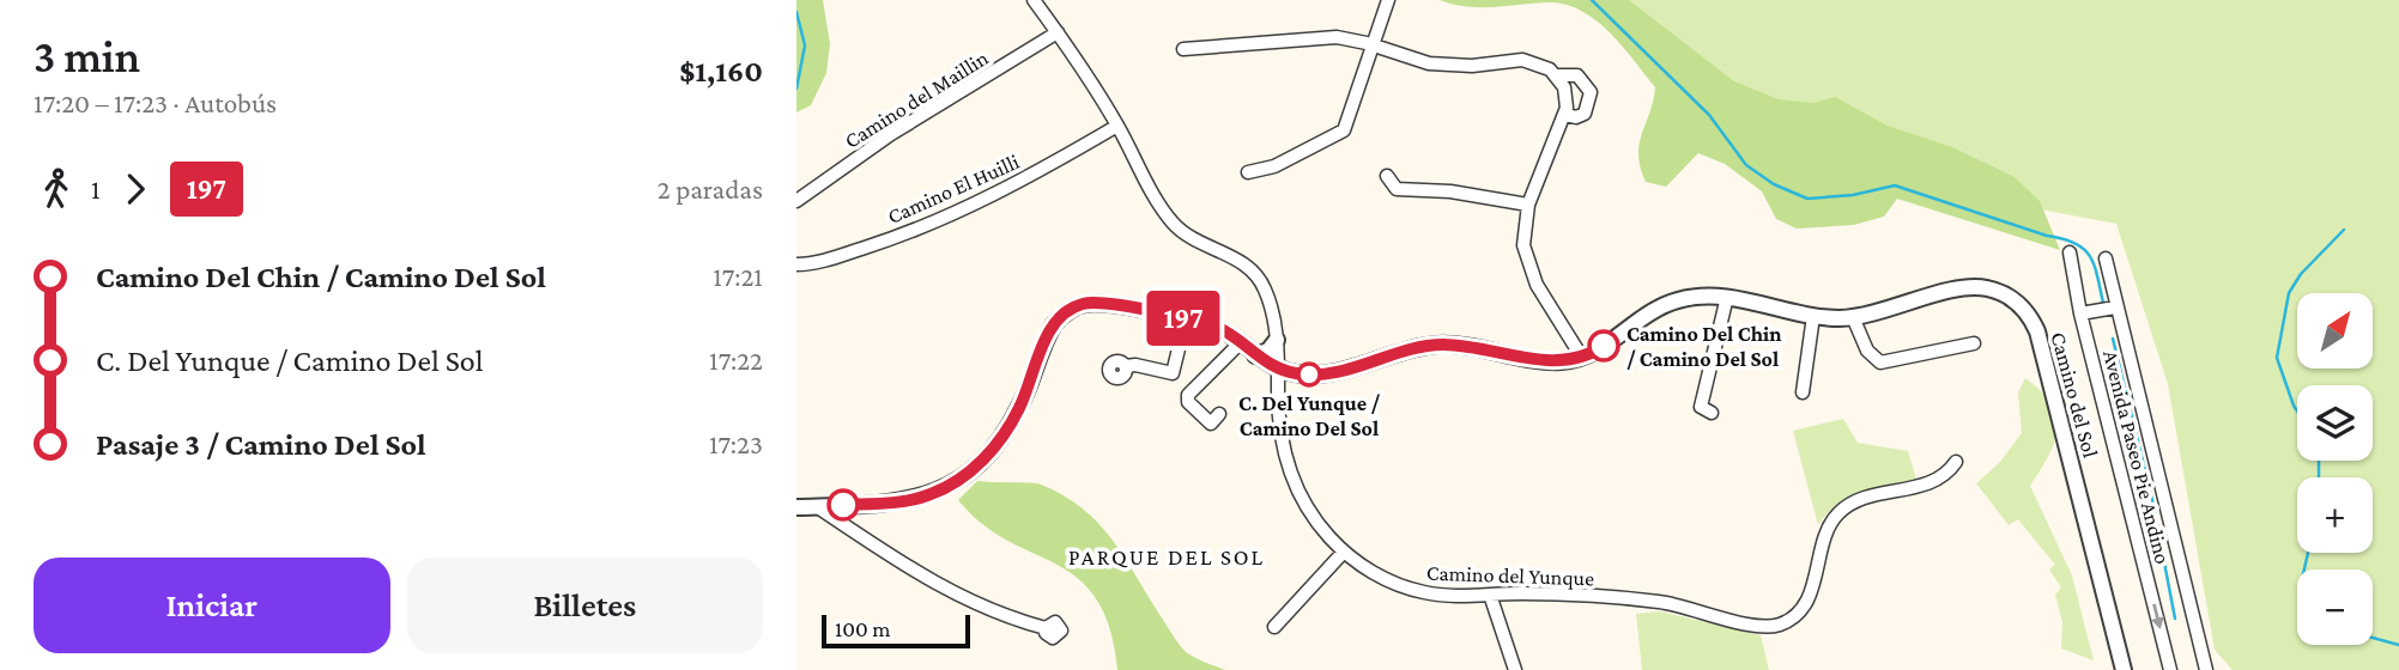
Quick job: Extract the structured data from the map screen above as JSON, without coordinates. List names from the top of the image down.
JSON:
{
  "streets": {
    "street": [
      "Camino del Maillin",
      "Camino El Huilli",
      "Camino del Sol",
      "Avenida Paseo Pie Andino",
      "Camino del Yunque"
    ]
  },
  "crossings": [
    ["Camino del Maillin", "Camino del Yunque"],
    ["Camino El Huilli", "Camino del Yunque"],
    ["Camino del Sol", "Camino del Yunque"]
  ],
  "districts": ["PARQUE DEL SOL"],
  "places": ["Camino Del Chin / Camino Del Sol", "C. Del Yunque / Camino Del Sol"],
  "lines": ["bus line 197"],
  "scale_bar": "100 m",
  "north": "top right",
  "page": {
    "heading": ["3 min", "17:20 – 17:23 · Autobús", "$1,160"],
    "on_map": "197",
    "legs": ["1", "197", "2 paradas"],
    "list": [
      {
        "name": "Camino Del Chin / Camino Del Sol",
        "value": "17:21"
      },
      {
        "name": "C. Del Yunque / Camino Del Sol",
        "value": "17:22"
      },
      {
        "name": "Pasaje 3 / Camino Del Sol",
        "value": "17:23"
      }
    ],
    "map_buttons": ["+", "−"],
    "buttons": ["Iniciar", "Billetes"],
    "scale": "100 m"
  }
}
